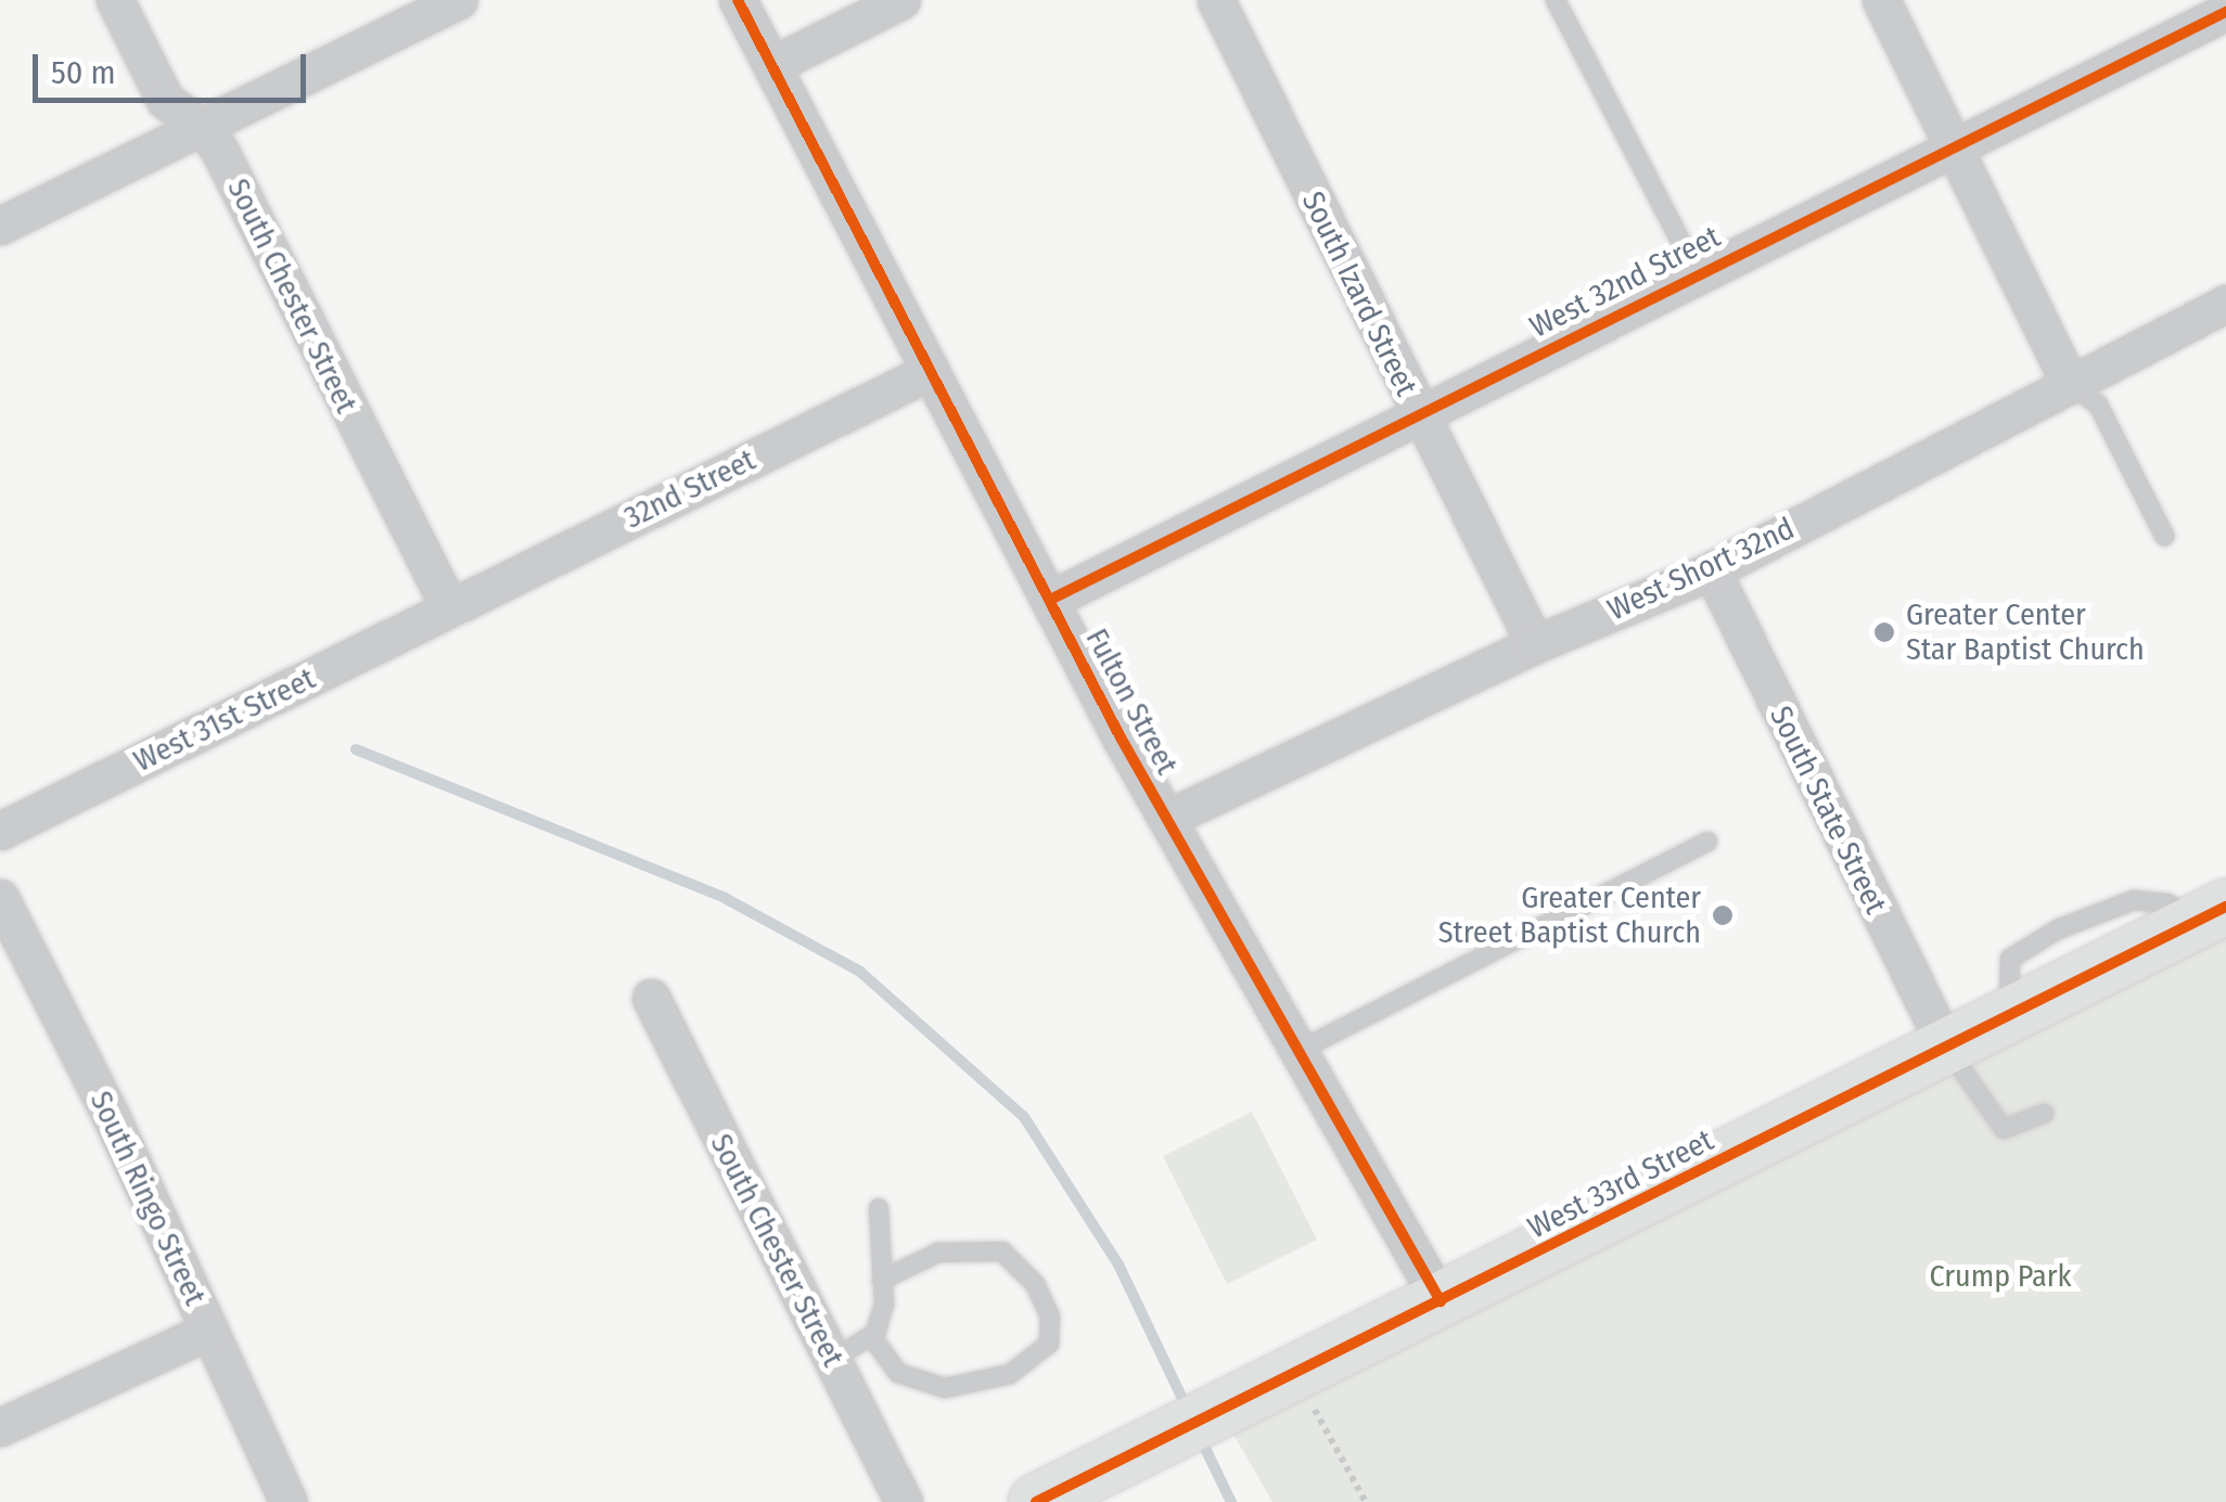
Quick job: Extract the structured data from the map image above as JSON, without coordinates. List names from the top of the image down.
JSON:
{
  "streets": {
    "street": [
      "West 32nd Street",
      "South Izard Street",
      "South Chester Street",
      "32nd Street",
      "West Short 32nd",
      "Fulton Street",
      "West 31st Street",
      "South State Street",
      "West 33rd Street",
      "South Ringo Street"
    ]
  },
  "crossings": [
    ["West 32nd Street", "South Izard Street"],
    ["West 32nd Street", "Fulton Street"],
    ["South Izard Street", "West Short 32nd"],
    ["South Chester Street", "32nd Street"],
    ["South Chester Street", "West 31st Street"],
    ["32nd Street", "Fulton Street"],
    ["32nd Street", "West 31st Street"],
    ["West Short 32nd", "Fulton Street"],
    ["West Short 32nd", "South State Street"],
    ["Fulton Street", "West 33rd Street"],
    ["South State Street", "West 33rd Street"]
  ],
  "parks": ["Crump Park"],
  "places": ["Greater Center Star Baptist Church", "Greater Center Street Baptist Church"],
  "scale_bar": "50 m"
}
